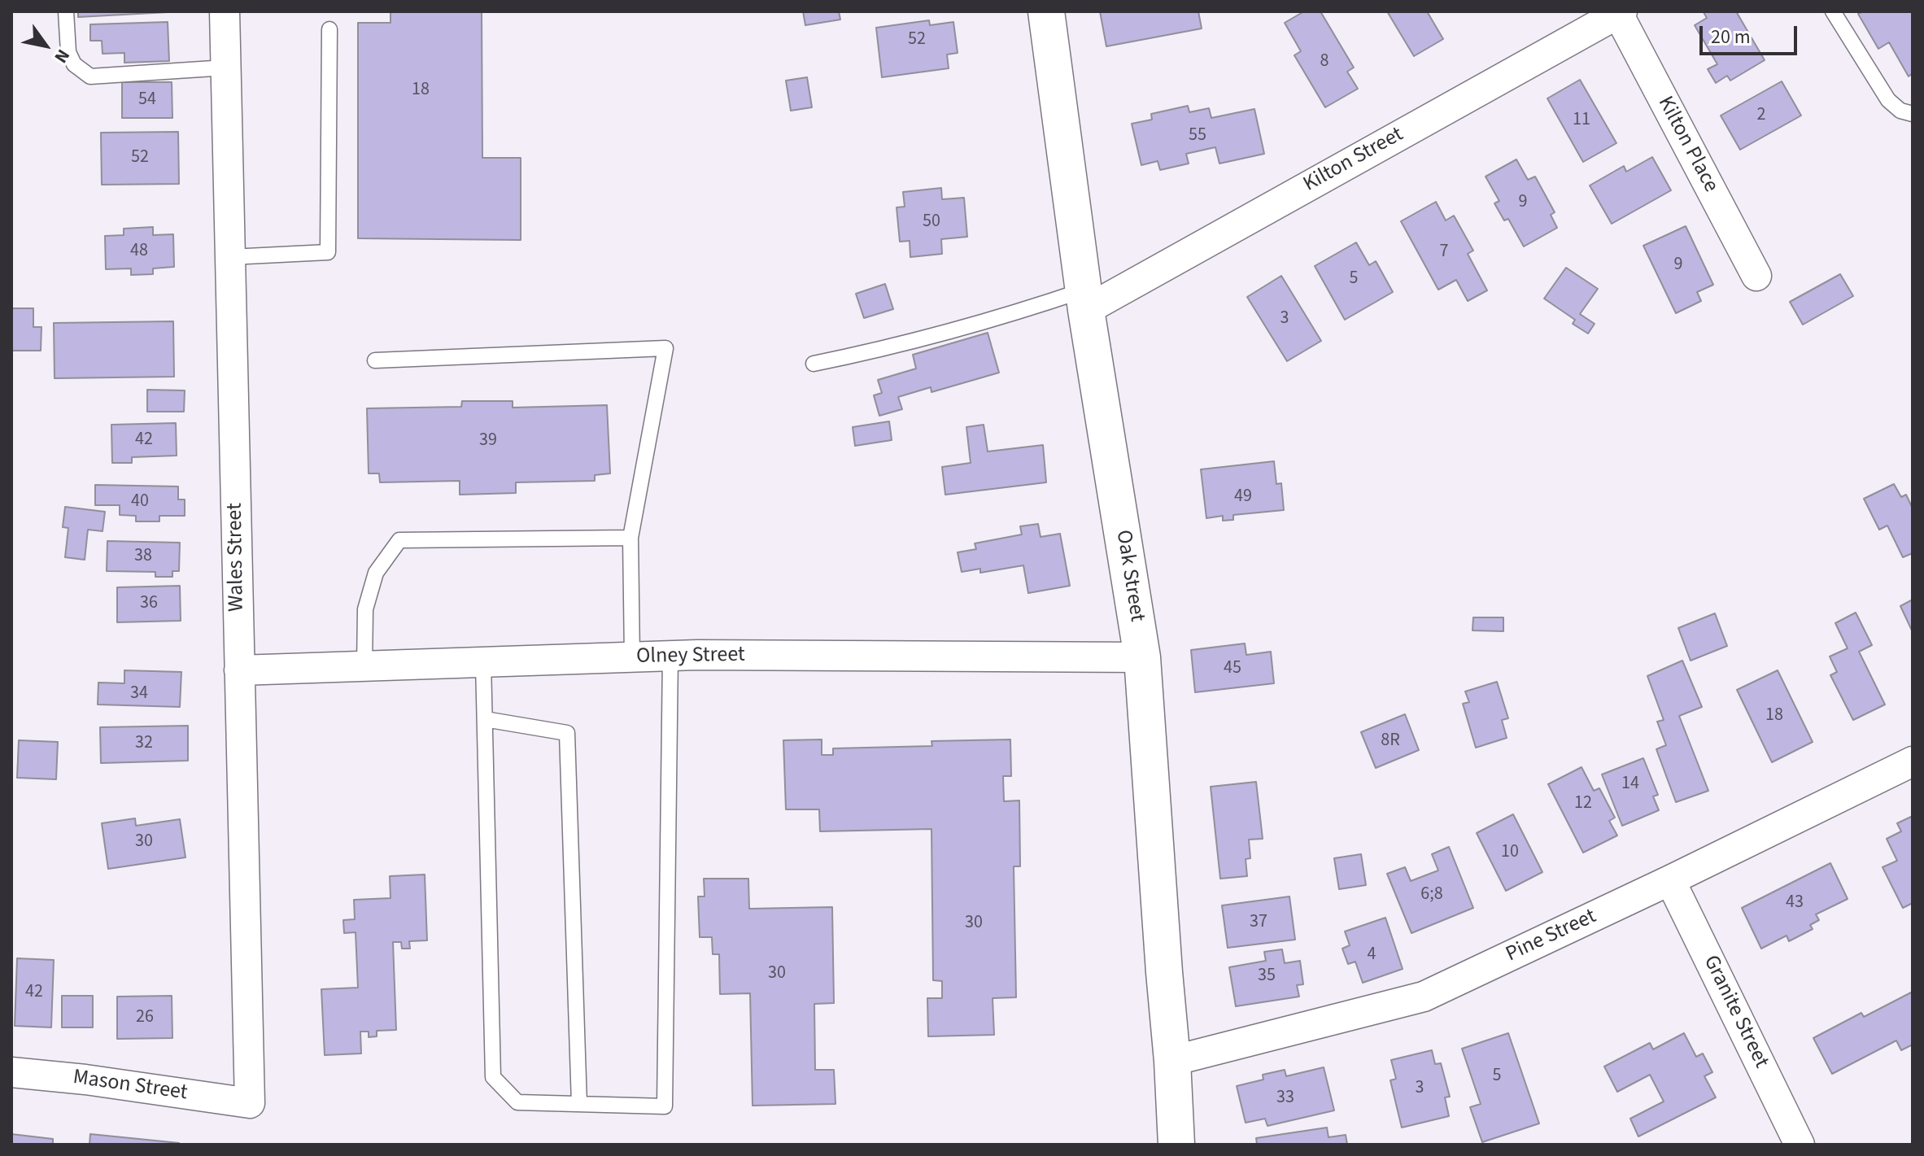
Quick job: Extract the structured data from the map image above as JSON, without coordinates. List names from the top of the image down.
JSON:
{
  "streets": {
    "street": [
      "Kilton Place",
      "Kilton Street",
      "Wales Street",
      "Oak Street",
      "Olney Street",
      "Pine Street",
      "Granite Street",
      "Mason Street"
    ]
  },
  "crossings": [
    ["Kilton Place", "Kilton Street"],
    ["Kilton Street", "Oak Street"],
    ["Wales Street", "Olney Street"],
    ["Wales Street", "Mason Street"],
    ["Oak Street", "Olney Street"],
    ["Oak Street", "Pine Street"],
    ["Pine Street", "Granite Street"]
  ],
  "house_numbers": [
    "52",
    "8",
    "18",
    "54",
    "2",
    "11",
    "55",
    "52",
    "9",
    "50",
    "48",
    "7",
    "9",
    "5",
    "3",
    "42",
    "39",
    "49",
    "40",
    "38",
    "36",
    "45",
    "34",
    "18",
    "8R",
    "32",
    "14",
    "12",
    "30",
    "10",
    "6;8",
    "43",
    "37",
    "30",
    "4",
    "30",
    "35",
    "42",
    "26",
    "5",
    "3",
    "33"
  ],
  "scale_bar": "20 m",
  "north": "bottom right"
}
